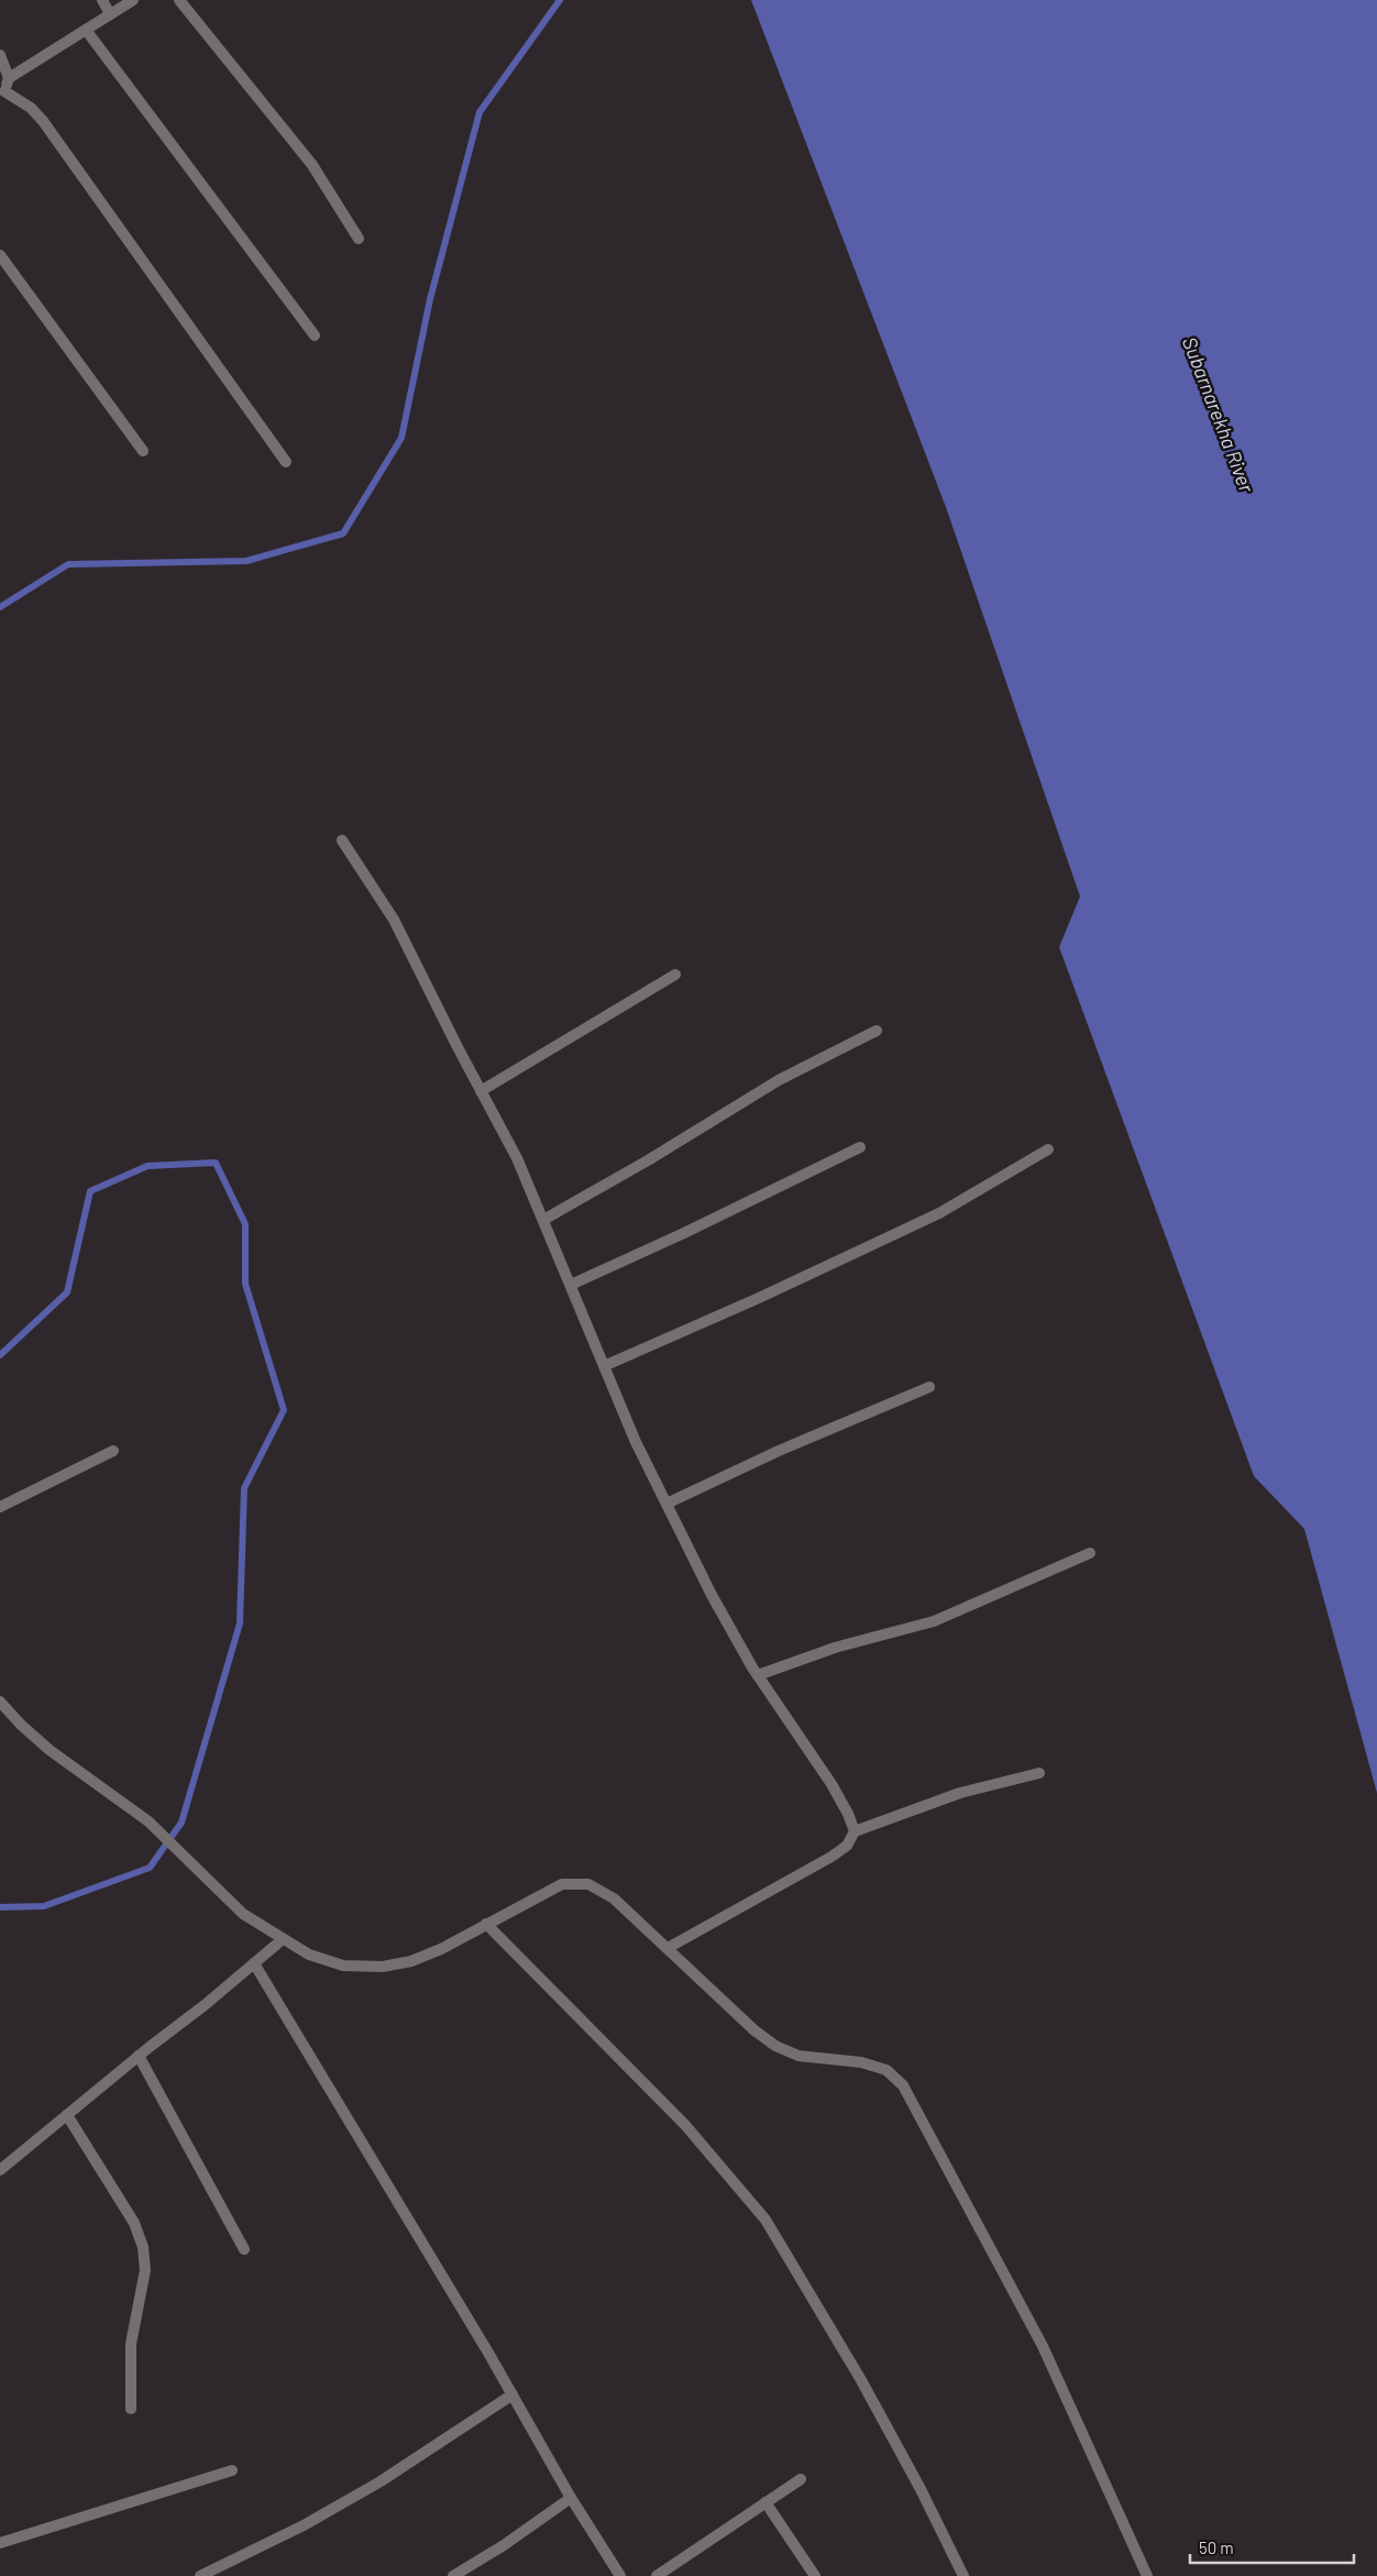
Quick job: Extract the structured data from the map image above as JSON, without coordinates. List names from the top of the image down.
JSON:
{
  "water": ["Subarnarekha River"],
  "scale_bar": "50 m"
}
